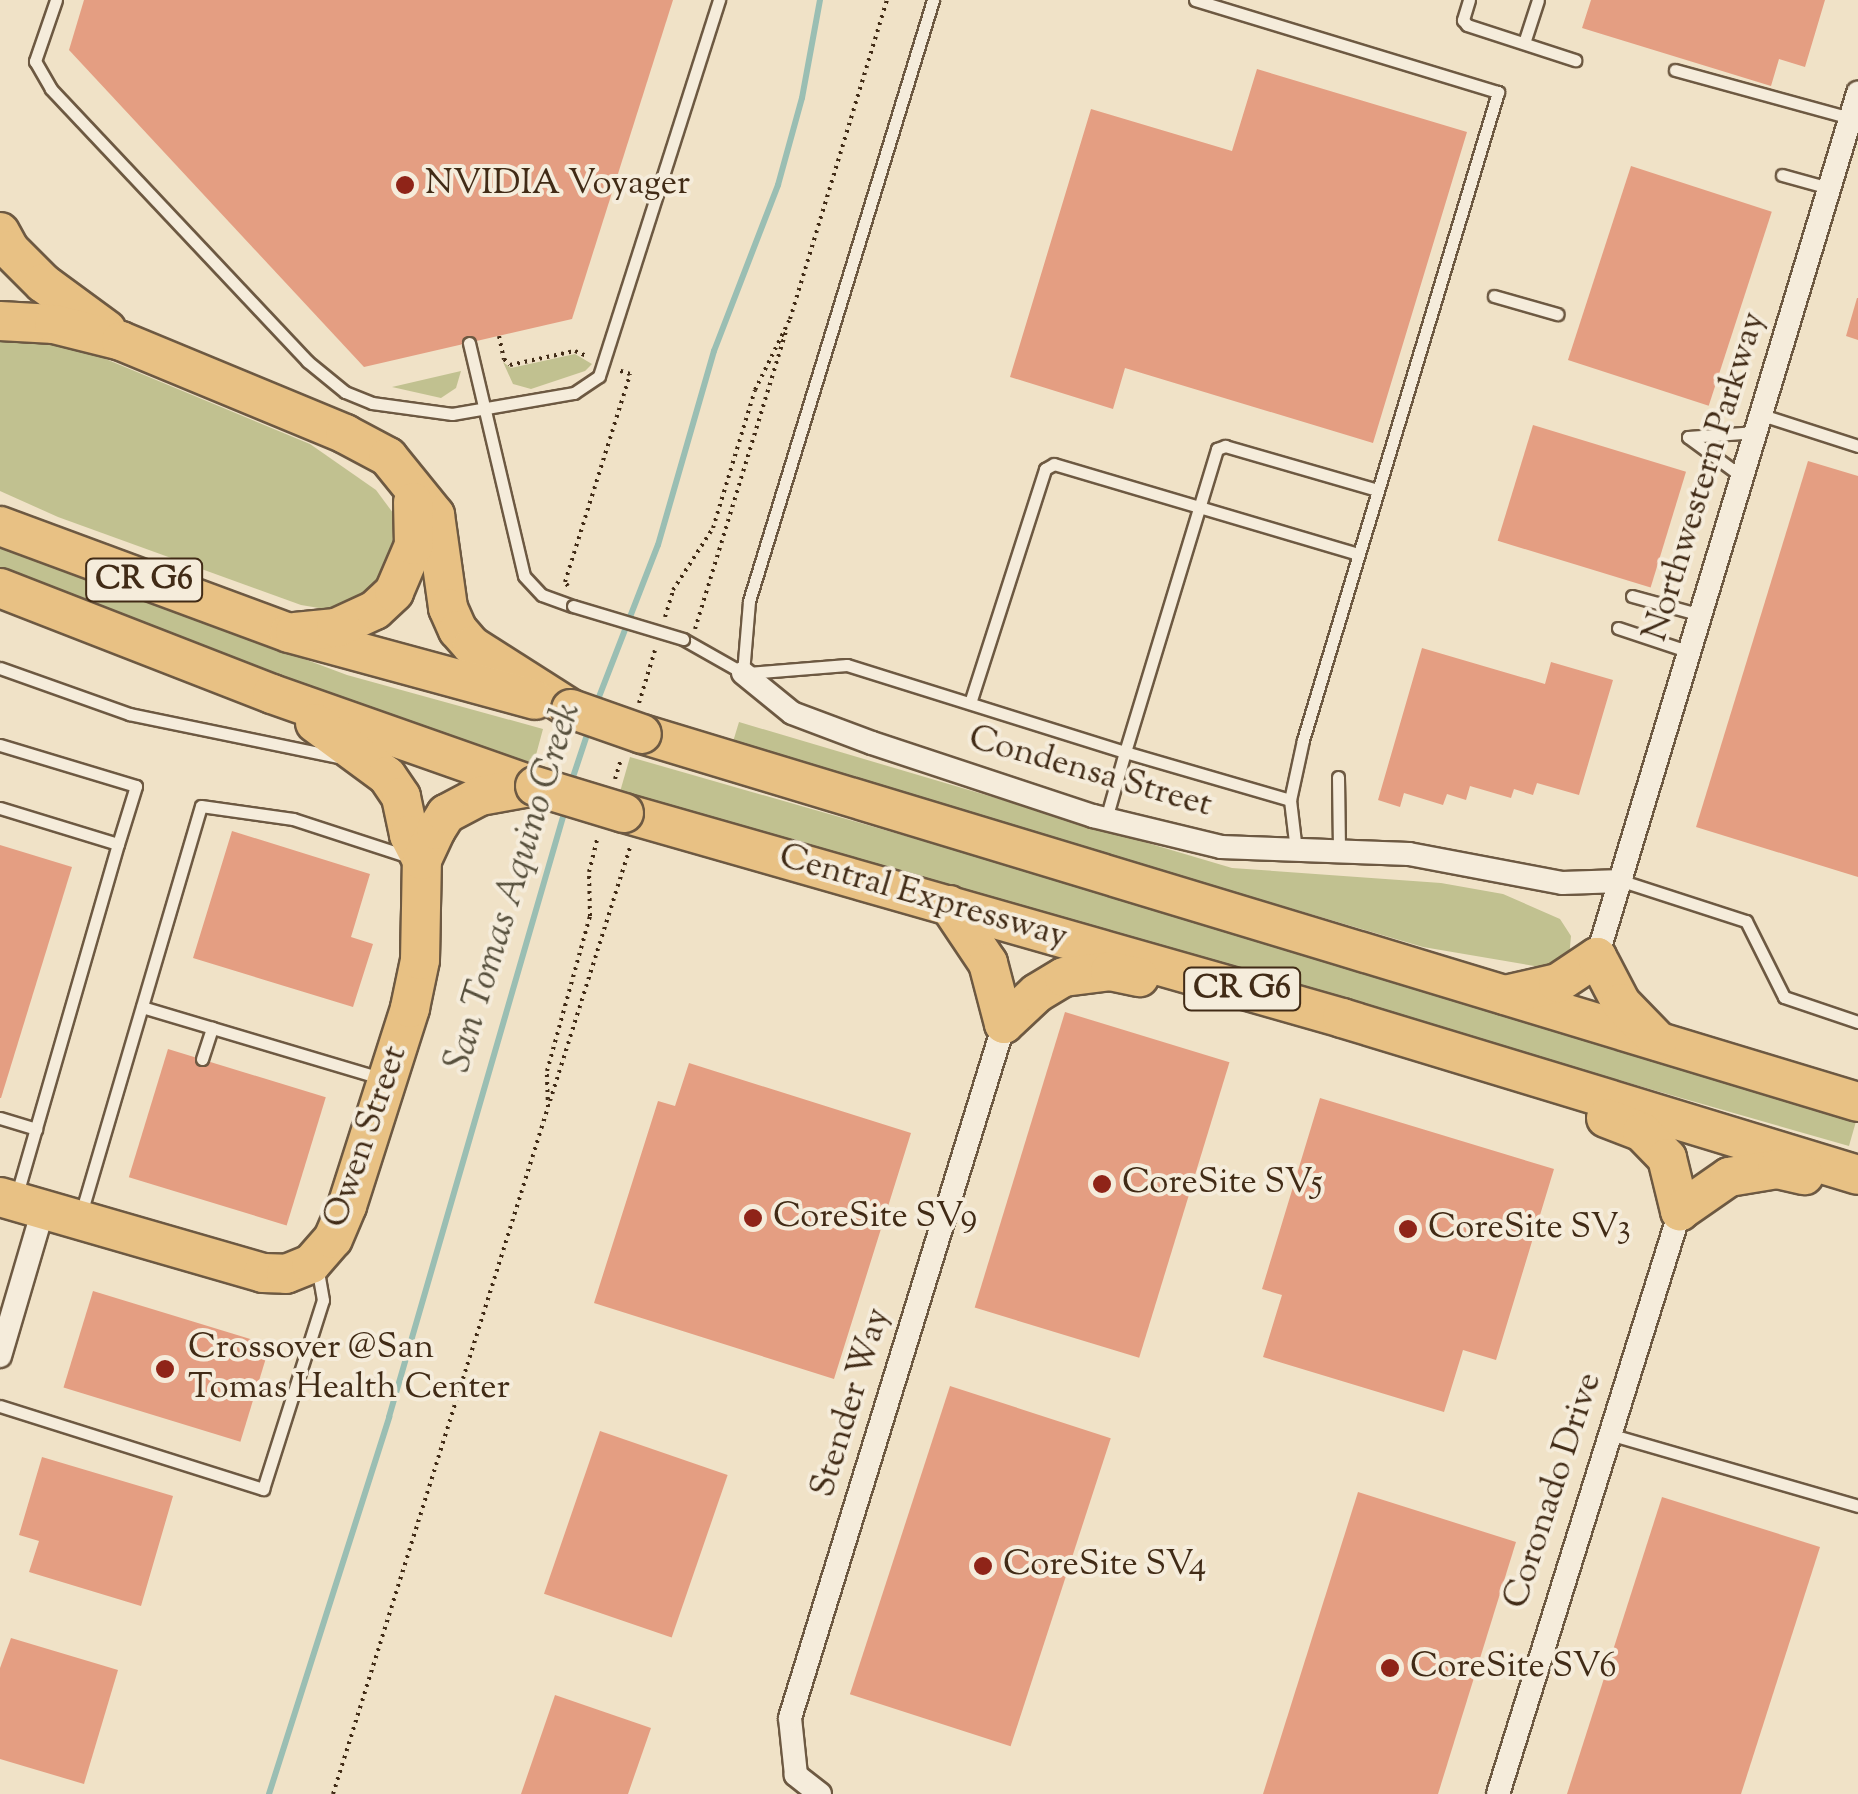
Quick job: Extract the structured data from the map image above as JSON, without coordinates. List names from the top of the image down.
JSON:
{
  "streets": {
    "highway": ["CR G6", "Central Expressway", "Owen Street"],
    "street": [
      "Northwestern Parkway",
      "Condensa Street",
      "Stender Way",
      "Coronado Drive"
    ]
  },
  "crossings": [
    ["Northwestern Parkway", "Condensa Street"]
  ],
  "water": ["San Tomas Aquino Creek"],
  "places": [
    "NVIDIA Voyager",
    "CoreSite SV5",
    "CoreSite SV9",
    "CoreSite SV3",
    "Crossover @San Tomas Health Center",
    "CoreSite SV4",
    "CoreSite SV6"
  ]
}
